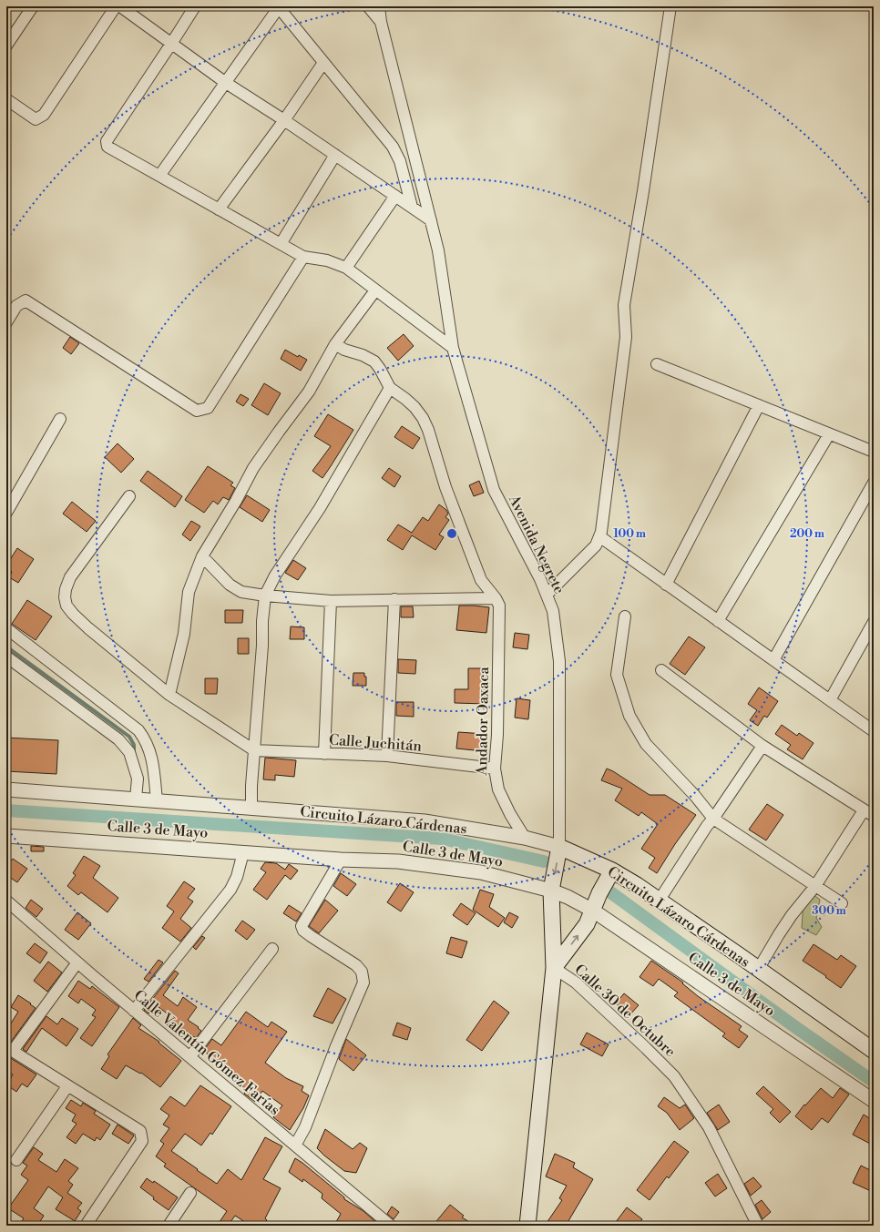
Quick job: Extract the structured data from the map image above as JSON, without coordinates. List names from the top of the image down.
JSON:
{
  "streets": {
    "main road": ["Circuito Lázaro Cárdenas"],
    "street": [
      "Avenida Negrete",
      "Andador Oaxaca",
      "Calle Juchitán",
      "Calle 3 de Mayo",
      "Calle 30 de Octubre",
      "Calle Valentín Gómez Farías"
    ]
  },
  "crossings": [
    ["Avenida Negrete", "Circuito Lázaro Cárdenas"],
    ["Andador Oaxaca", "Calle Juchitán"],
    ["Andador Oaxaca", "Circuito Lázaro Cárdenas"]
  ],
  "rings": ["100 m", "200 m", "300 m"]
}
